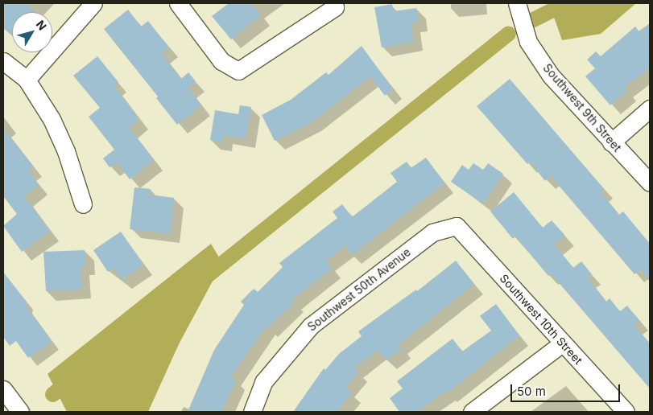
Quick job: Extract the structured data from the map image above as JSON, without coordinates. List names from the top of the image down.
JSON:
{
  "streets": {
    "street": ["Southwest 9th Street", "Southwest 50th Avenue", "Southwest 10th Street"]
  },
  "crossings": [
    ["Southwest 50th Avenue", "Southwest 10th Street"]
  ],
  "scale_bar": "50 m",
  "north": "top right"
}
